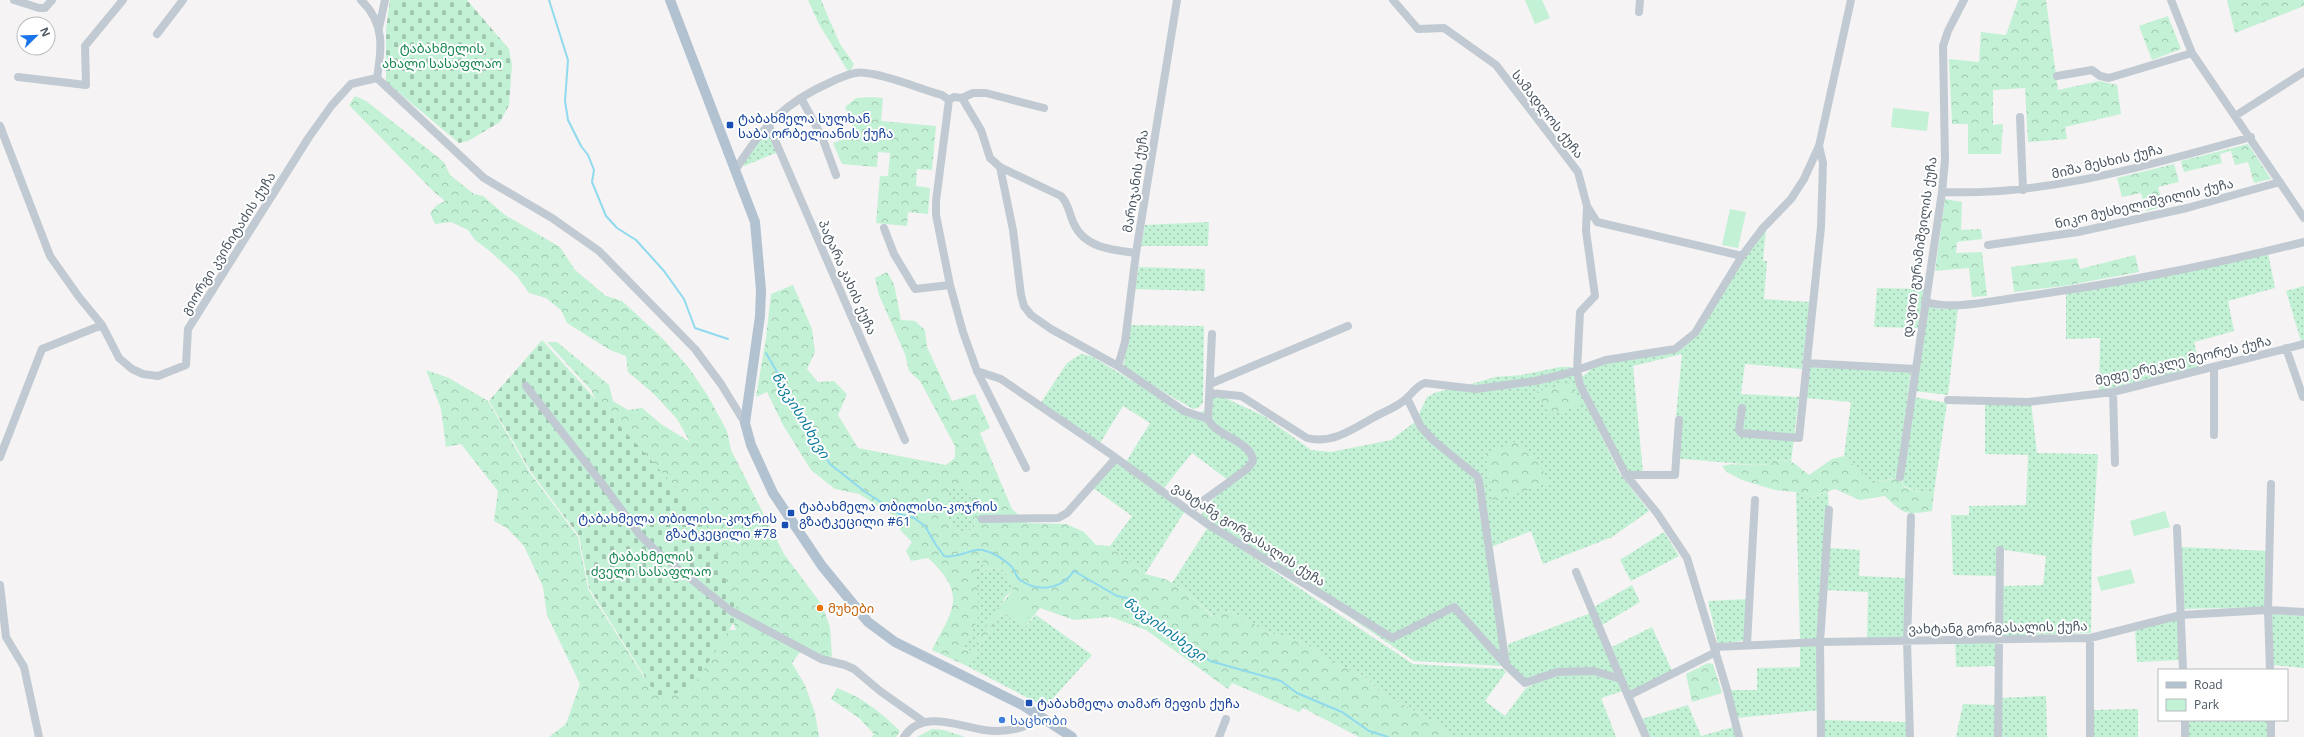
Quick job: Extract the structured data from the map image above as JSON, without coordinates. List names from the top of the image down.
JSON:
{
  "streets": {
    "street": [
      "სამადლოს ქუჩა",
      "მიშა მესხის ქუჩა",
      "მარიჯანის ქუჩა",
      "ნიკო მუსხელიშვილის ქუჩა",
      "გიორგი კვინიტაძის ქუჩა",
      "დავით გურამიშვილის ქუჩა",
      "პატარა კახის ქუჩა",
      "მეფე ერეკლე მეორეს ქუჩა",
      "ვახტანგ გორგასალის ქუჩა"
    ]
  },
  "crossings": [
    ["მიშა მესხის ქუჩა", "დავით გურამიშვილის ქუჩა"]
  ],
  "water": ["წავკისისხევი"],
  "parks": ["ტაბახმელის ახალი სასაფლაო", "ტაბახმელის ძველი სასაფლაო"],
  "places": {
    "transit": [
      "ტაბახმელა სულხან საბა ორბელიანის ქუჩა",
      "ტაბახმელა თბილისი-კოჯრის გზატკეცილი #61",
      "ტაბახმელა თბილისი-კოჯრის გზატკეცილი #78",
      "ტაბახმელა თამარ მეფის ქუჩა"
    ],
    "other": ["მუხები", "საცხობი"]
  },
  "legend": ["Road", "Park"],
  "north": "top right"
}
